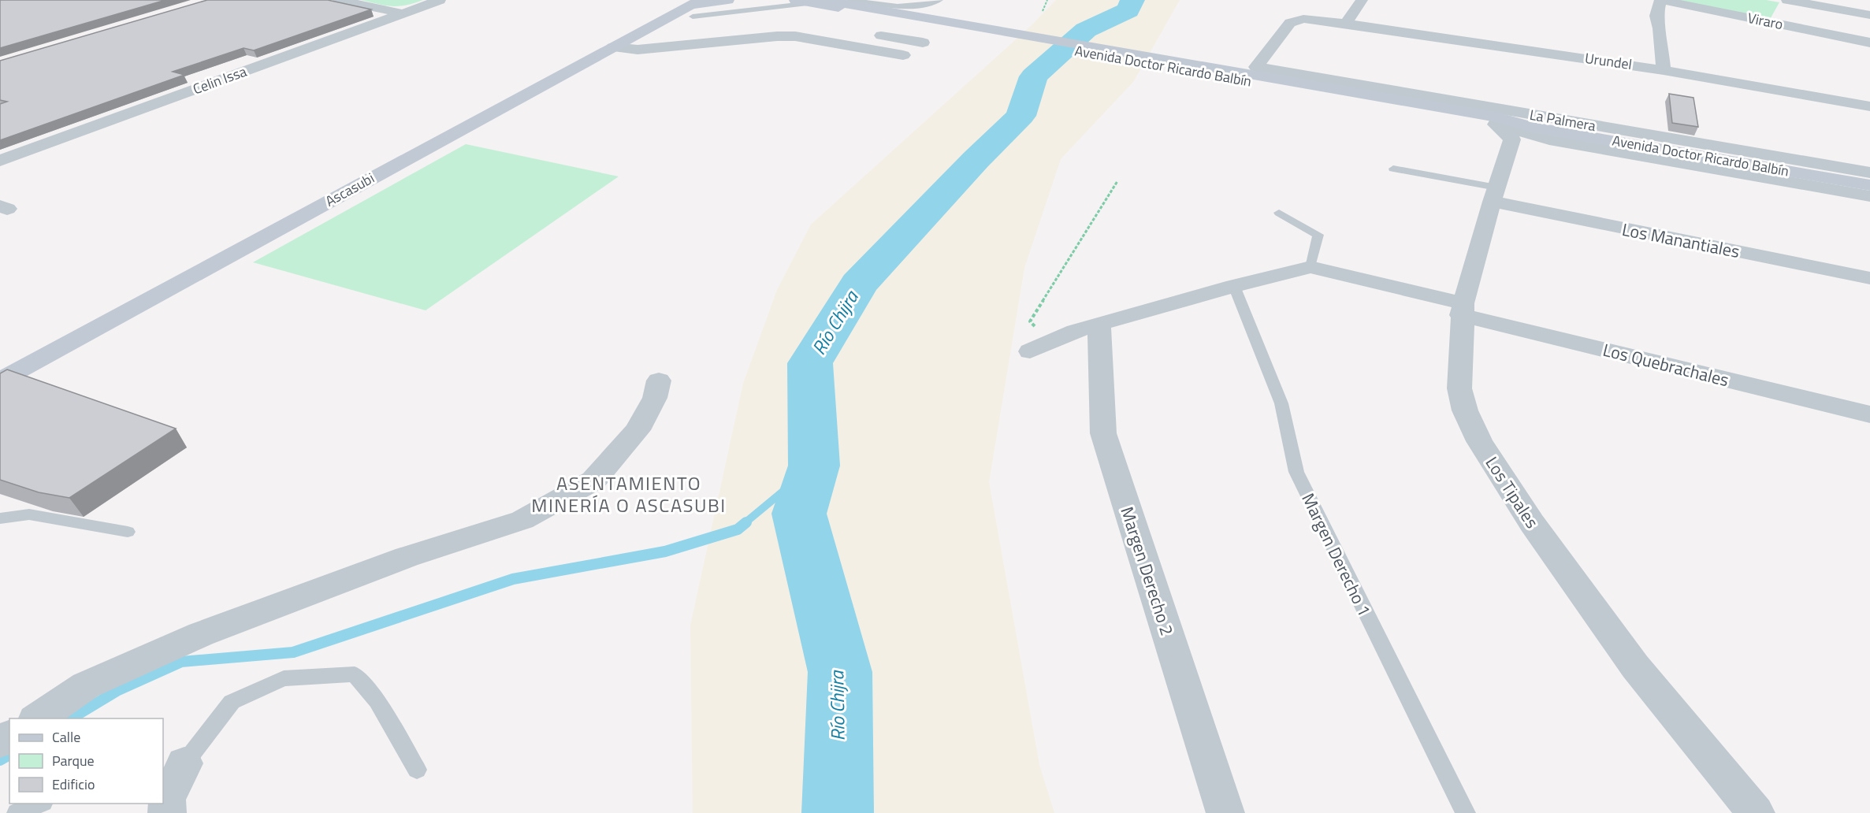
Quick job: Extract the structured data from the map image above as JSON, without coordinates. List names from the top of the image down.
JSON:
{
  "streets": {
    "main road": ["Avenida Doctor Ricardo Balbín", "Ascasubi"],
    "street": [
      "Viraro",
      "Urundel",
      "Celin Issa",
      "La Palmera",
      "Los Manantiales",
      "Los Quebrachales",
      "Los Tipales",
      "Margen Derecho 2"
    ],
    "lane": ["Margen Derecho 1"]
  },
  "crossings": [
    ["Urundel", "Avenida Doctor Ricardo Balbín"],
    ["Urundel", "La Palmera"],
    ["Avenida Doctor Ricardo Balbín", "La Palmera"],
    ["Avenida Doctor Ricardo Balbín", "Los Tipales"],
    ["Los Manantiales", "Los Tipales"],
    ["Los Quebrachales", "Los Tipales"]
  ],
  "districts": ["ASENTAMIENTO MINERÍA O ASCASUBI"],
  "water": ["Río Chijra"],
  "legend": ["Calle", "Parque", "Edificio"]
}
